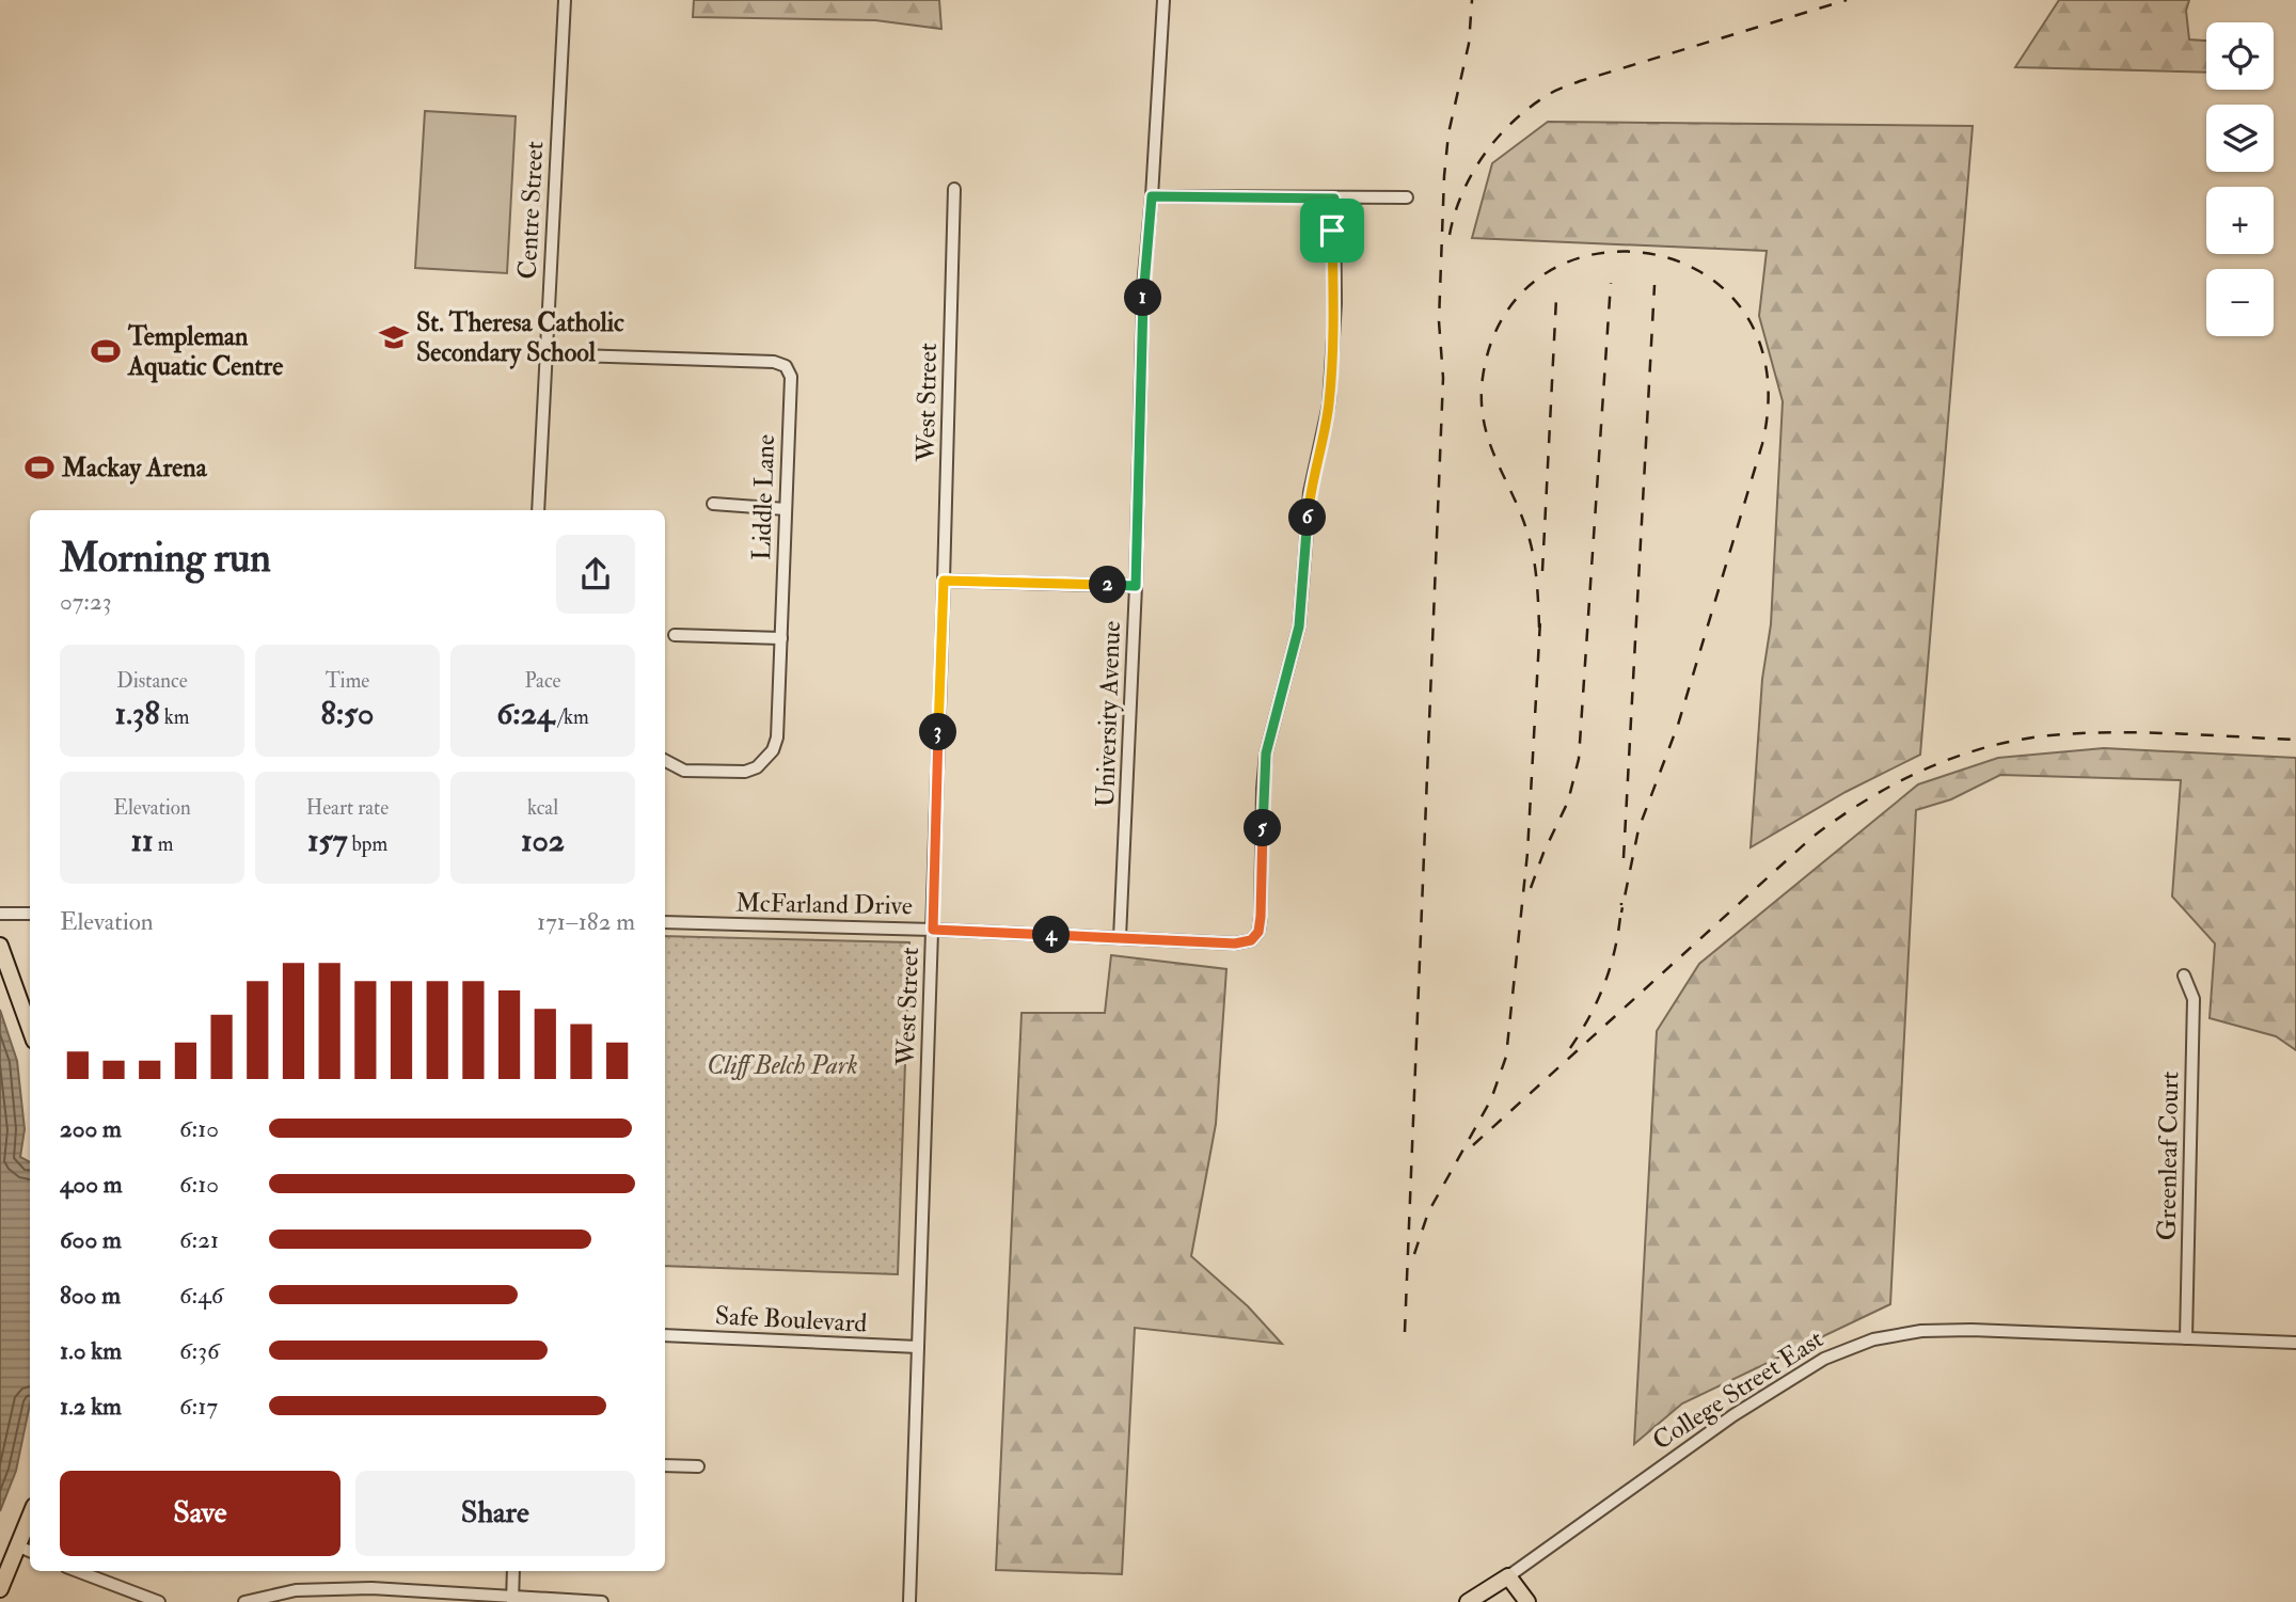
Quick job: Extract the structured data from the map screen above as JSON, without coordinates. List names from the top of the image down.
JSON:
{
  "streets": {
    "main road": ["College Street East"],
    "street": [
      "Centre Street",
      "West Street",
      "Liddle Lane",
      "University Avenue",
      "McFarland Drive",
      "Greenleaf Court",
      "Safe Boulevard"
    ]
  },
  "crossings": [
    ["Centre Street", "Liddle Lane"],
    ["West Street", "McFarland Drive"],
    ["West Street", "Safe Boulevard"],
    ["University Avenue", "McFarland Drive"],
    ["Greenleaf Court", "College Street East"]
  ],
  "parks": ["Cliff Belch Park"],
  "places": {
    "school or university": ["St. Theresa Catholic Secondary School"],
    "sports": ["Templeman Aquatic Centre", "Mackay Arena"]
  },
  "page": {
    "map_buttons": ["+", "−"],
    "pins": [
      "1",
      "6",
      "2",
      "3",
      "5",
      "4"
    ],
    "heading": ["Morning run", "07:23"],
    "stats": [
      ["Distance", "1.38 km"],
      ["Time", "8:50"],
      ["Pace", "6:24 /km"],
      ["Elevation", "11 m"],
      ["Heart rate", "157 bpm"],
      ["kcal", "102"]
    ],
    "chart": ["Elevation", "171–182 m"],
    "list": [
      {
        "name": "200 m",
        "note": "6:10"
      },
      {
        "name": "400 m",
        "note": "6:10"
      },
      {
        "name": "600 m",
        "note": "6:21"
      },
      {
        "name": "800 m",
        "note": "6:46"
      },
      {
        "name": "1.0 km",
        "note": "6:36"
      },
      {
        "name": "1.2 km",
        "note": "6:17"
      }
    ],
    "buttons": ["Save", "Share"]
  }
}
